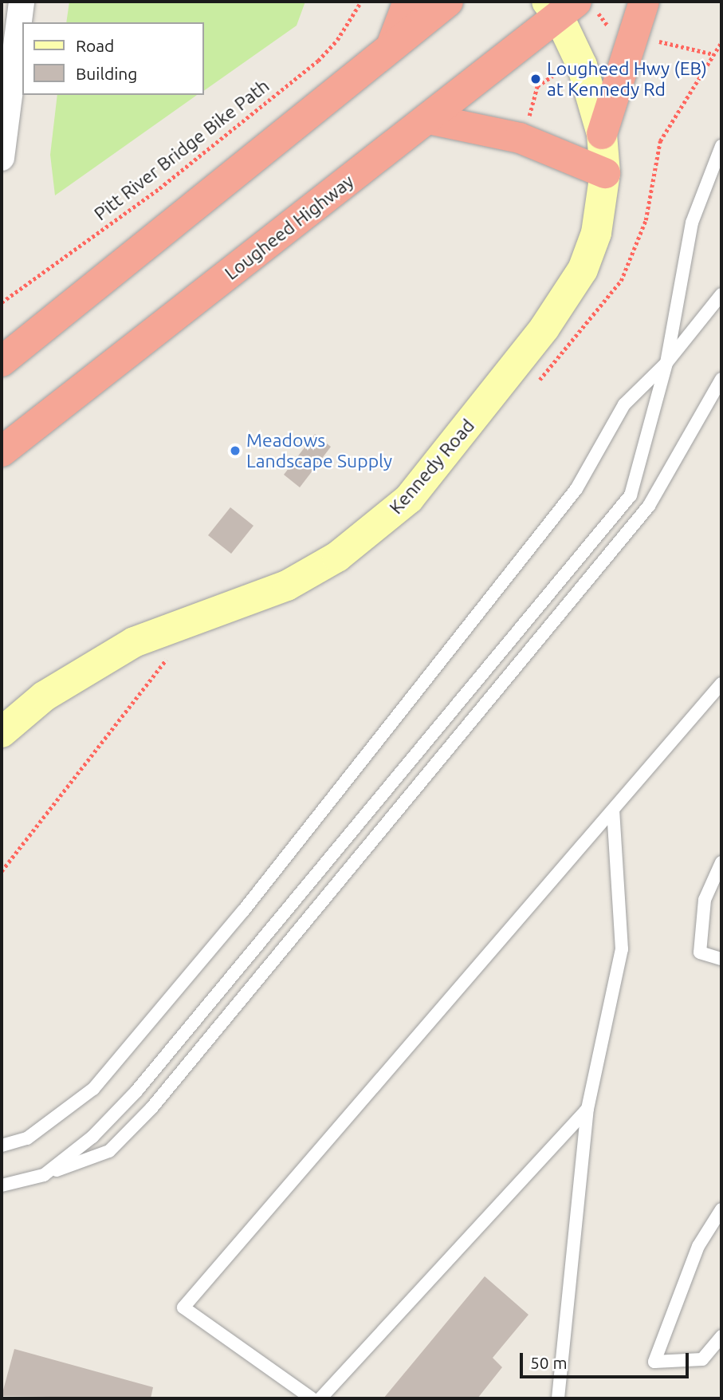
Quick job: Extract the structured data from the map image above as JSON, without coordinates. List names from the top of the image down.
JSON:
{
  "streets": {
    "highway": ["Lougheed Highway"],
    "main road": ["Kennedy Road"],
    "path": ["Pitt River Bridge Bike Path"]
  },
  "crossings": [
    ["Lougheed Highway", "Kennedy Road"]
  ],
  "places": ["Lougheed Hwy (EB) at Kennedy Rd", "Meadows Landscape Supply"],
  "legend": ["Road", "Building"],
  "scale_bar": "50 m"
}
